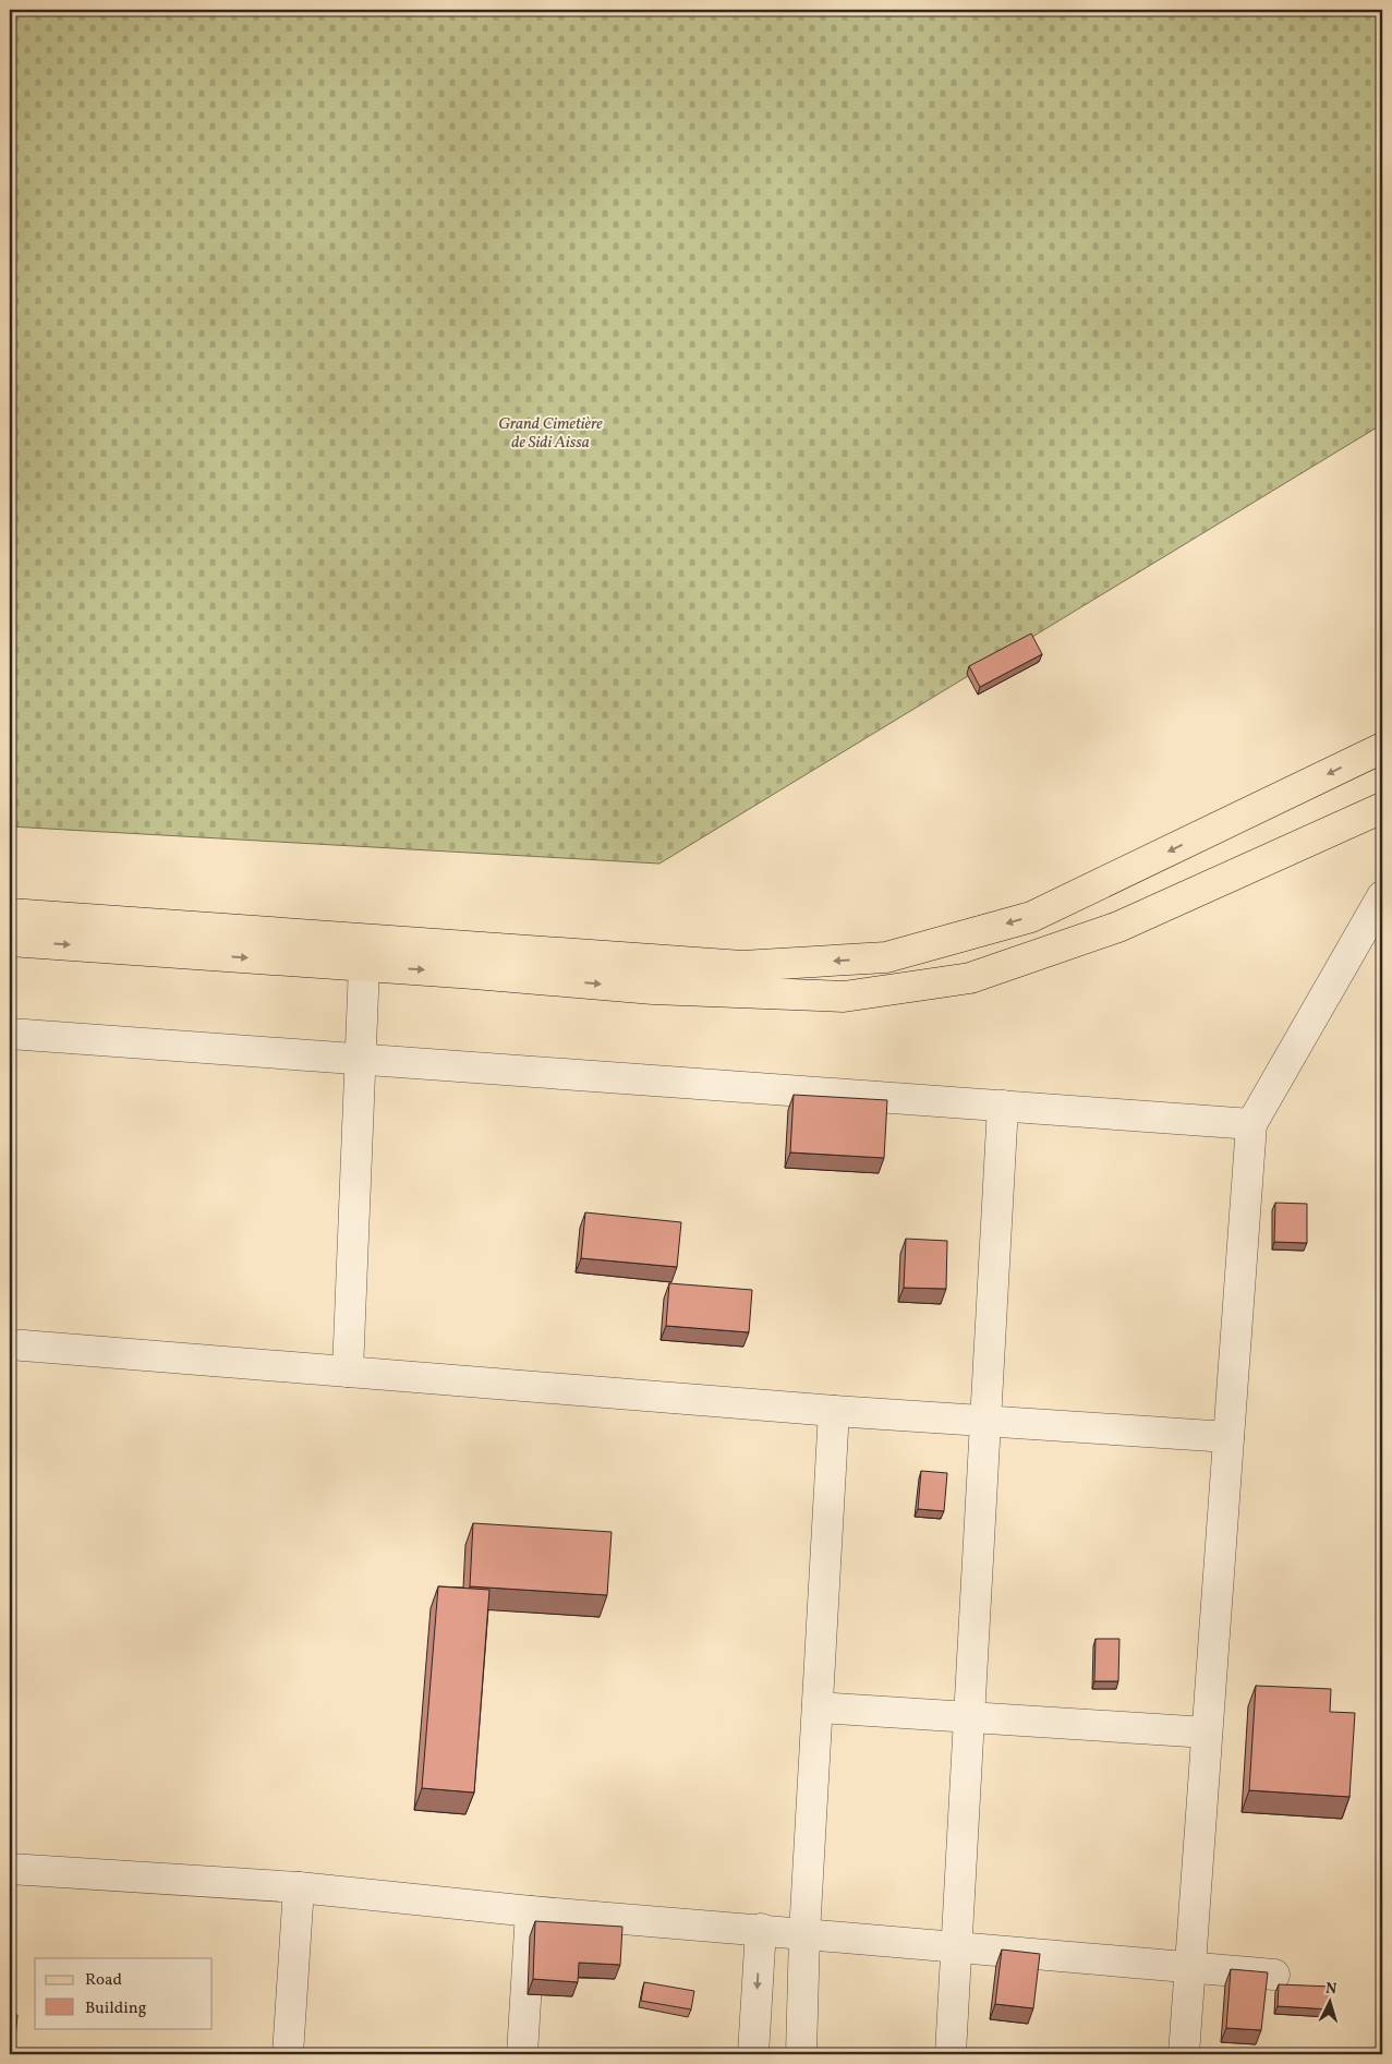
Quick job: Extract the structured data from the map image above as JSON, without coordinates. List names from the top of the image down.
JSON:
{
  "parks": ["Grand Cimetière de Sidi Aissa"],
  "legend": ["Road", "Building"],
  "north": "top"
}
